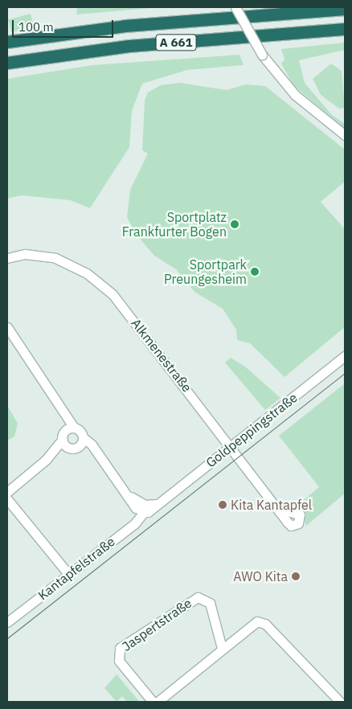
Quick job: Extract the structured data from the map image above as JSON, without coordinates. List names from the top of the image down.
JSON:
{
  "streets": {
    "highway": ["A 661"],
    "street": [
      "Alkmenestraße",
      "Goldpeppingstraße",
      "Kantapfelstraße",
      "Jaspertstraße"
    ]
  },
  "crossings": [
    ["Alkmenestraße", "Goldpeppingstraße"],
    ["Goldpeppingstraße", "Kantapfelstraße"]
  ],
  "places": [
    "Sportplatz Frankfurter Bogen",
    "Sportpark Preungesheim",
    "Kita Kantapfel",
    "AWO Kita"
  ],
  "scale_bar": "100 m"
}
